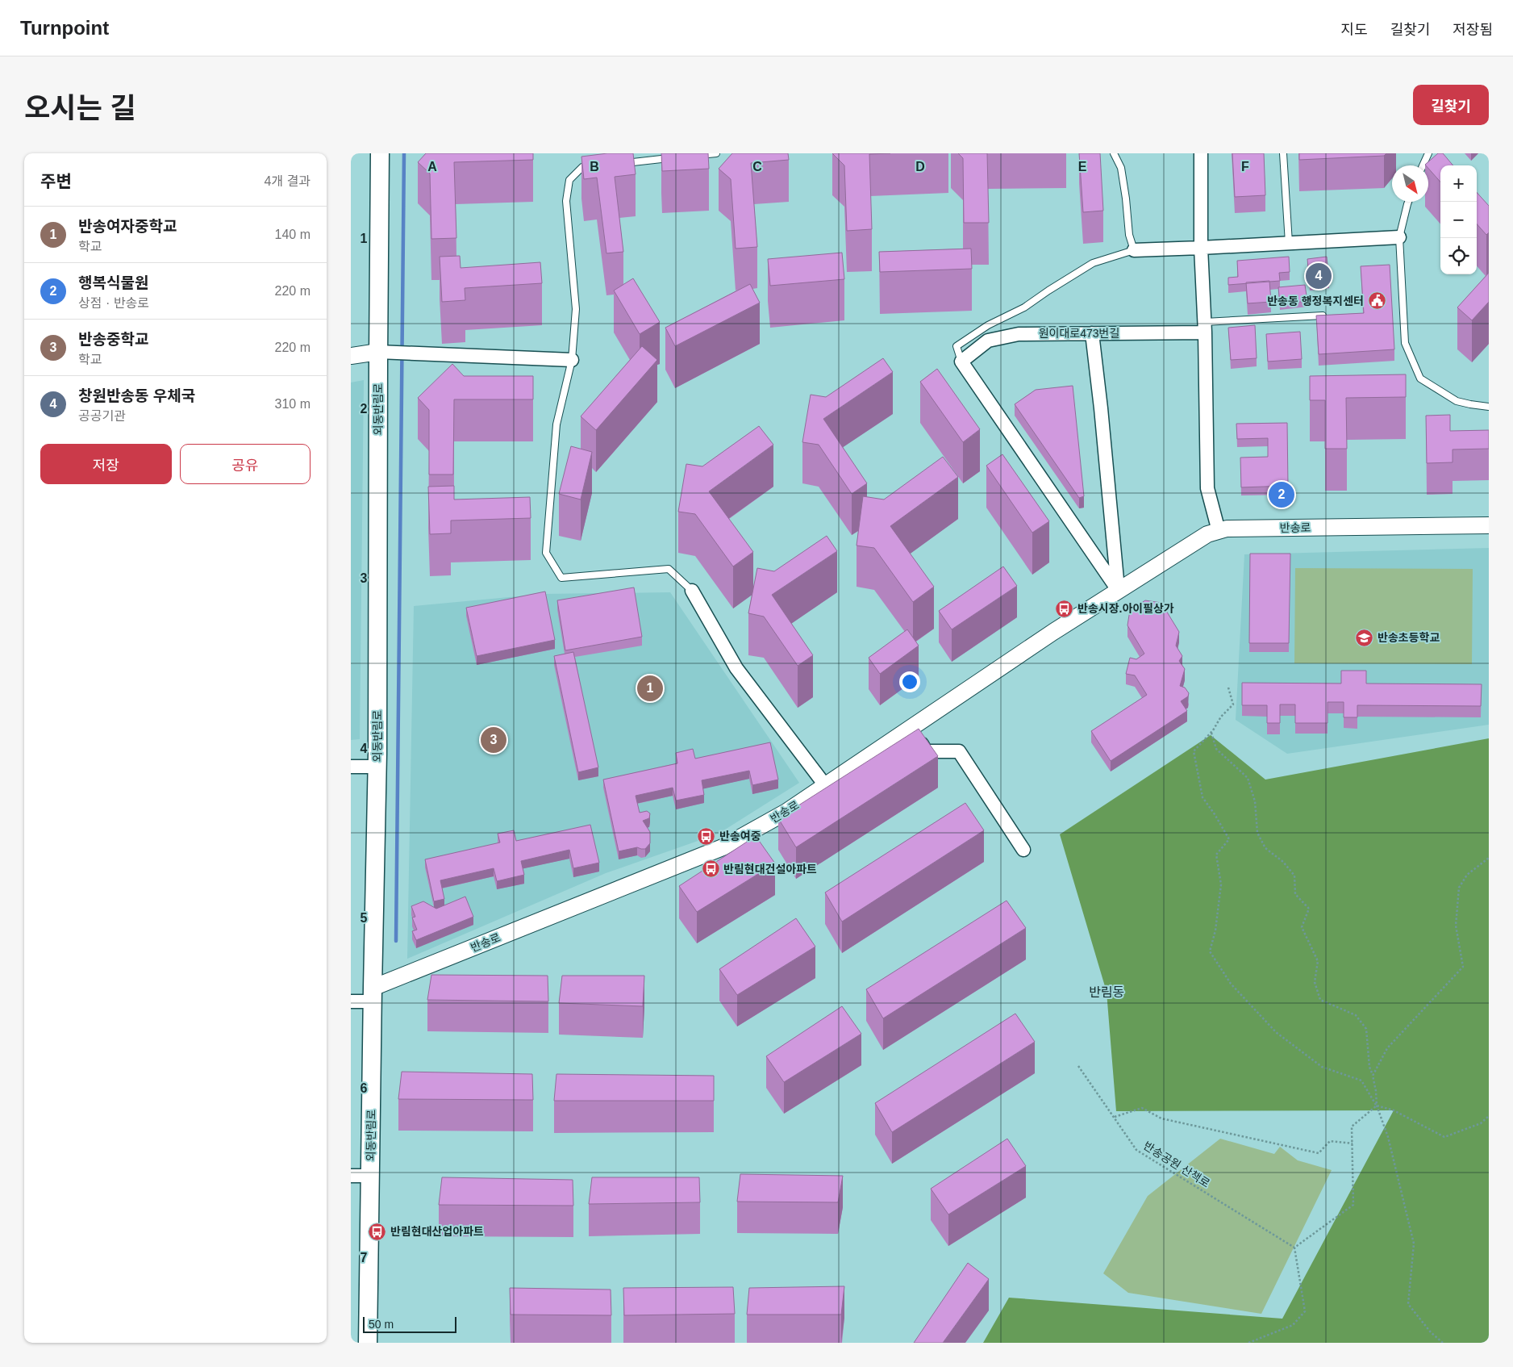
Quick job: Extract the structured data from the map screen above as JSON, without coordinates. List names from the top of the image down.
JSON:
{
  "streets": {
    "main road": ["외동반림로"],
    "street": ["원이대로473번길", "반송로"],
    "path": ["반송공원 산책로"]
  },
  "crossings": [
    ["외동반림로", "반송로"]
  ],
  "districts": ["반림동"],
  "places": {
    "public building": ["반송동 행정복지센터"],
    "bus stop": [
      "반송시장.아이필상가",
      "반송여중",
      "반림현대건설아파트",
      "반림현대산업아파트"
    ],
    "school or university": ["반송초등학교"]
  },
  "scale_bar": "50 m",
  "north": "bottom right",
  "page": {
    "header": "Turnpoint",
    "nav": ["지도", "길찾기", "저장됨"],
    "title": "오시는 길",
    "buttons": [
      "길찾기",
      ["저장", "공유"]
    ],
    "heading": ["주변", "4개 결과"],
    "map_buttons": ["+", "−"],
    "list": [
      {
        "mark": "1",
        "name": "반송여자중학교",
        "note": "학교",
        "value": "140 m"
      },
      {
        "mark": "2",
        "name": "행복식물원",
        "note": "상점 · 반송로",
        "value": "220 m"
      },
      {
        "mark": "3",
        "name": "반송중학교",
        "note": "학교",
        "value": "220 m"
      },
      {
        "mark": "4",
        "name": "창원반송동 우체국",
        "note": "공공기관",
        "value": "310 m"
      }
    ],
    "pins": [
      "4",
      "2",
      "1",
      "3"
    ],
    "scale": "50 m"
  },
  "grid": {
    "columns": [
      "A",
      "B",
      "C",
      "D",
      "E",
      "F"
    ],
    "rows": [
      "1",
      "2",
      "3",
      "4",
      "5",
      "6",
      "7"
    ]
  }
}
